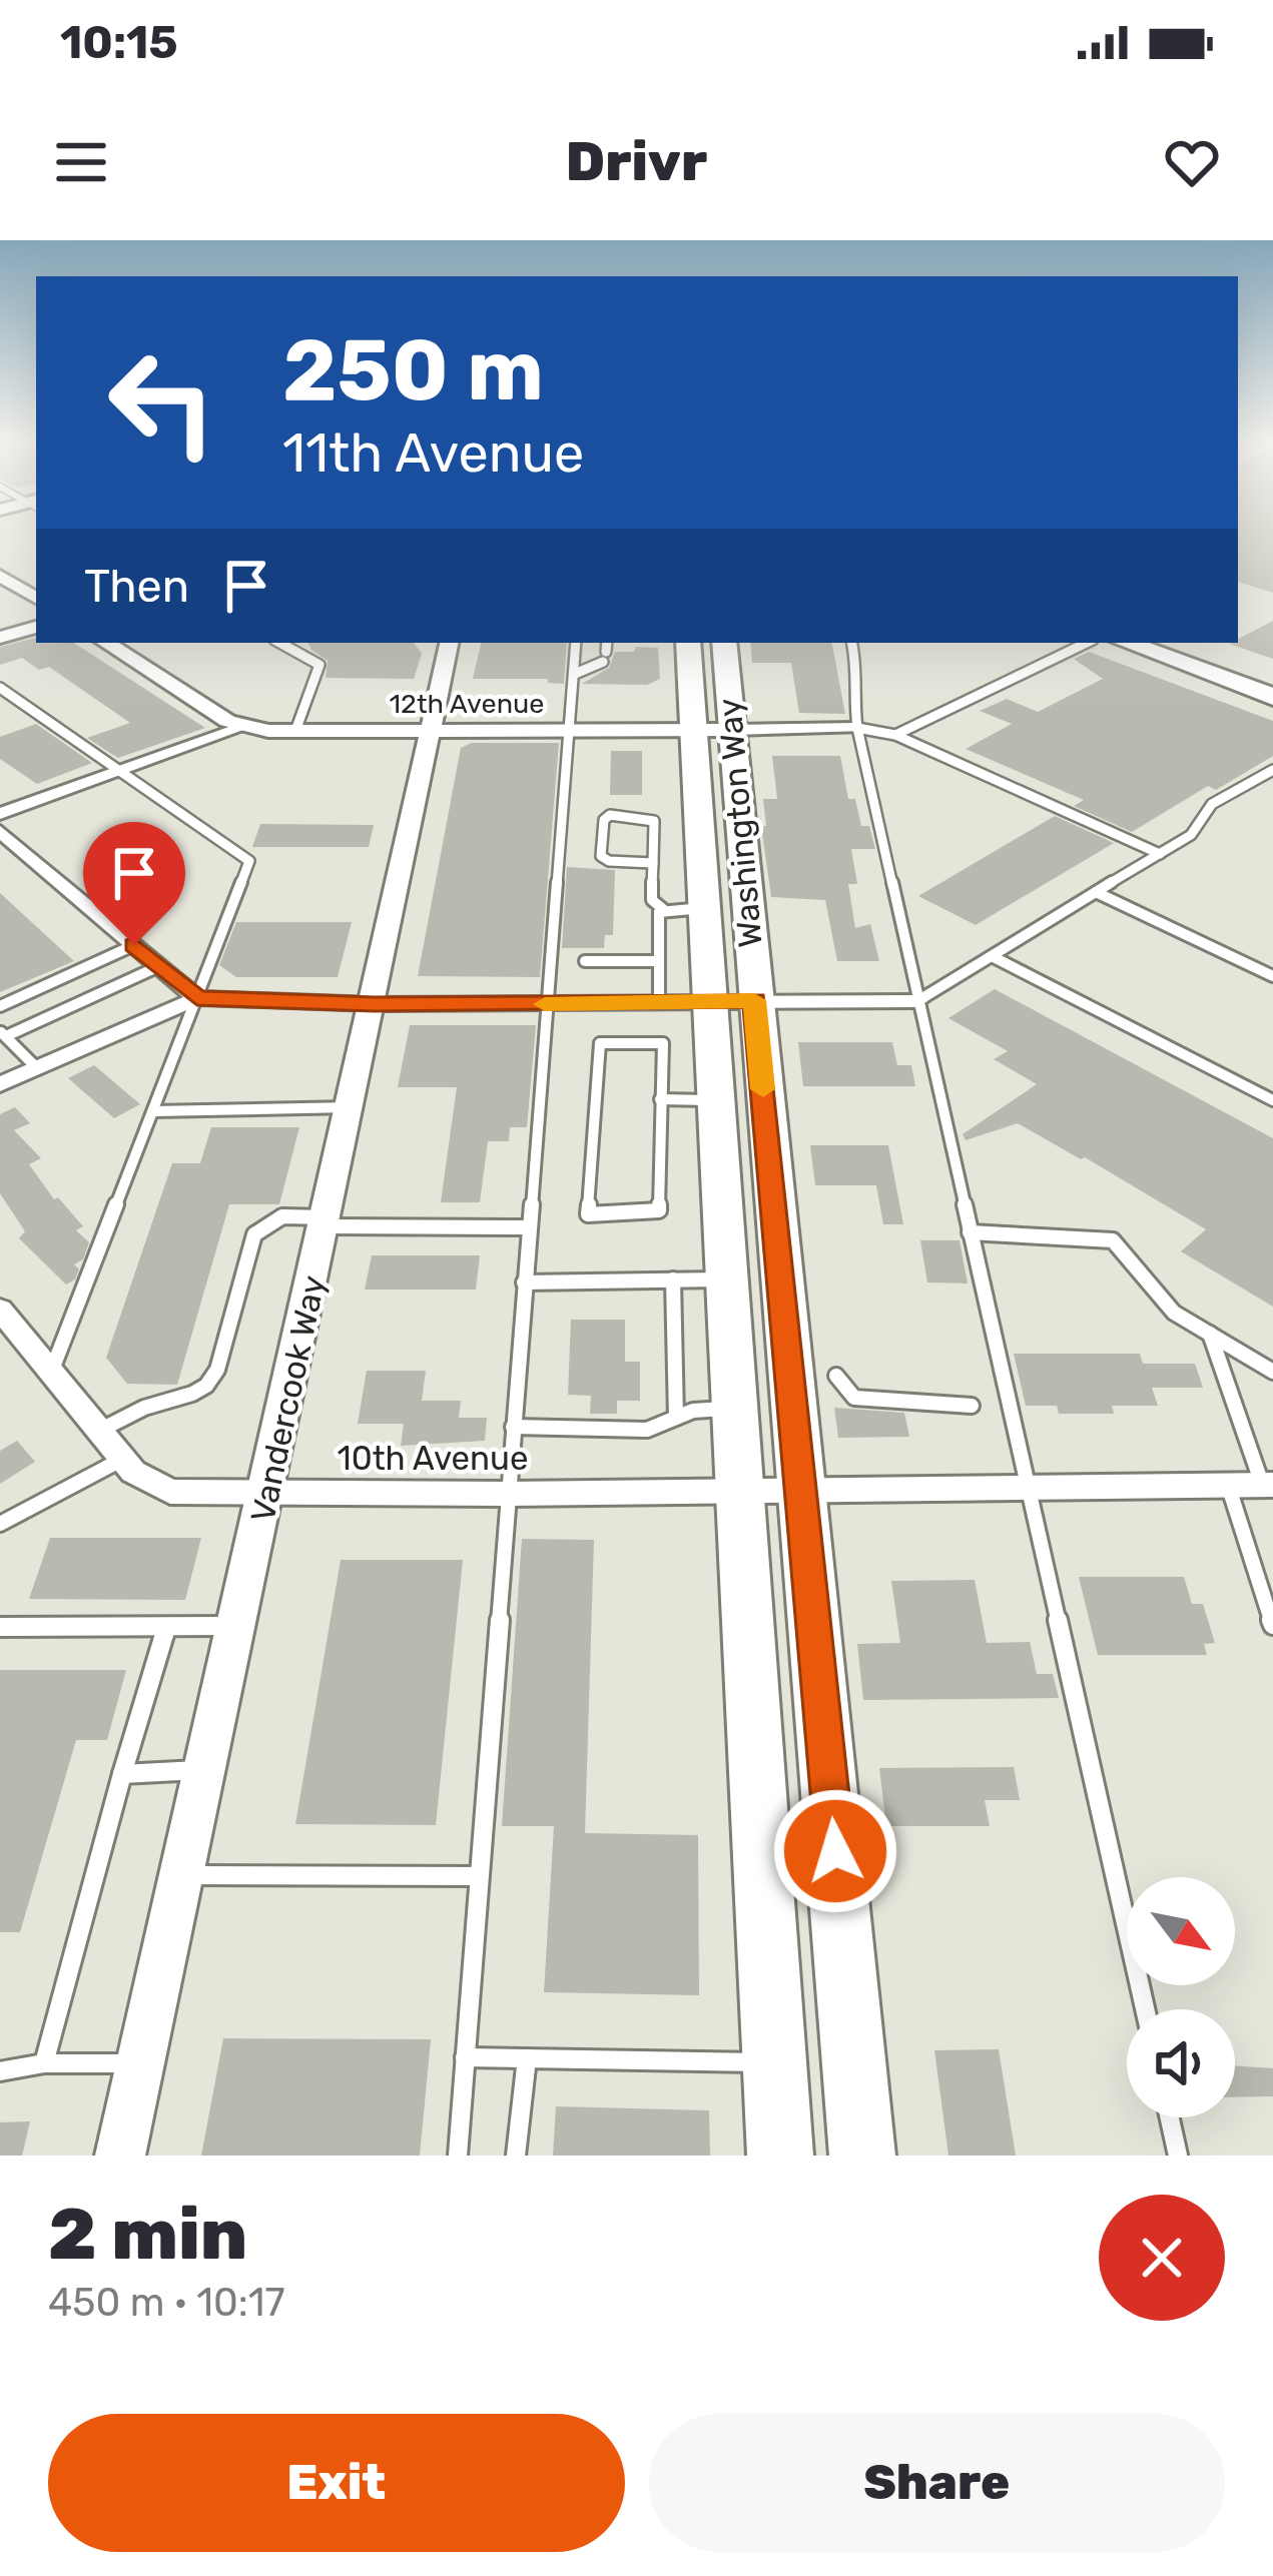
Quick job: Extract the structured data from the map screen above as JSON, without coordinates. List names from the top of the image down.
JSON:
{
  "streets": {
    "main road": ["Washington Way"],
    "street": ["12th Avenue", "Vandercook Way", "10th Avenue"]
  },
  "crossings": [
    ["12th Avenue", "Washington Way"],
    ["12th Avenue", "Vandercook Way"],
    ["Washington Way", "10th Avenue"],
    ["Vandercook Way", "10th Avenue"]
  ],
  "north": "bottom right",
  "page": {
    "status": "10:15",
    "header": "Drivr",
    "turn": ["250 m", "11th Avenue"],
    "then": "Then",
    "heading": ["2 min", "450 m · 10:17"],
    "buttons": ["Exit", "Share"]
  }
}
